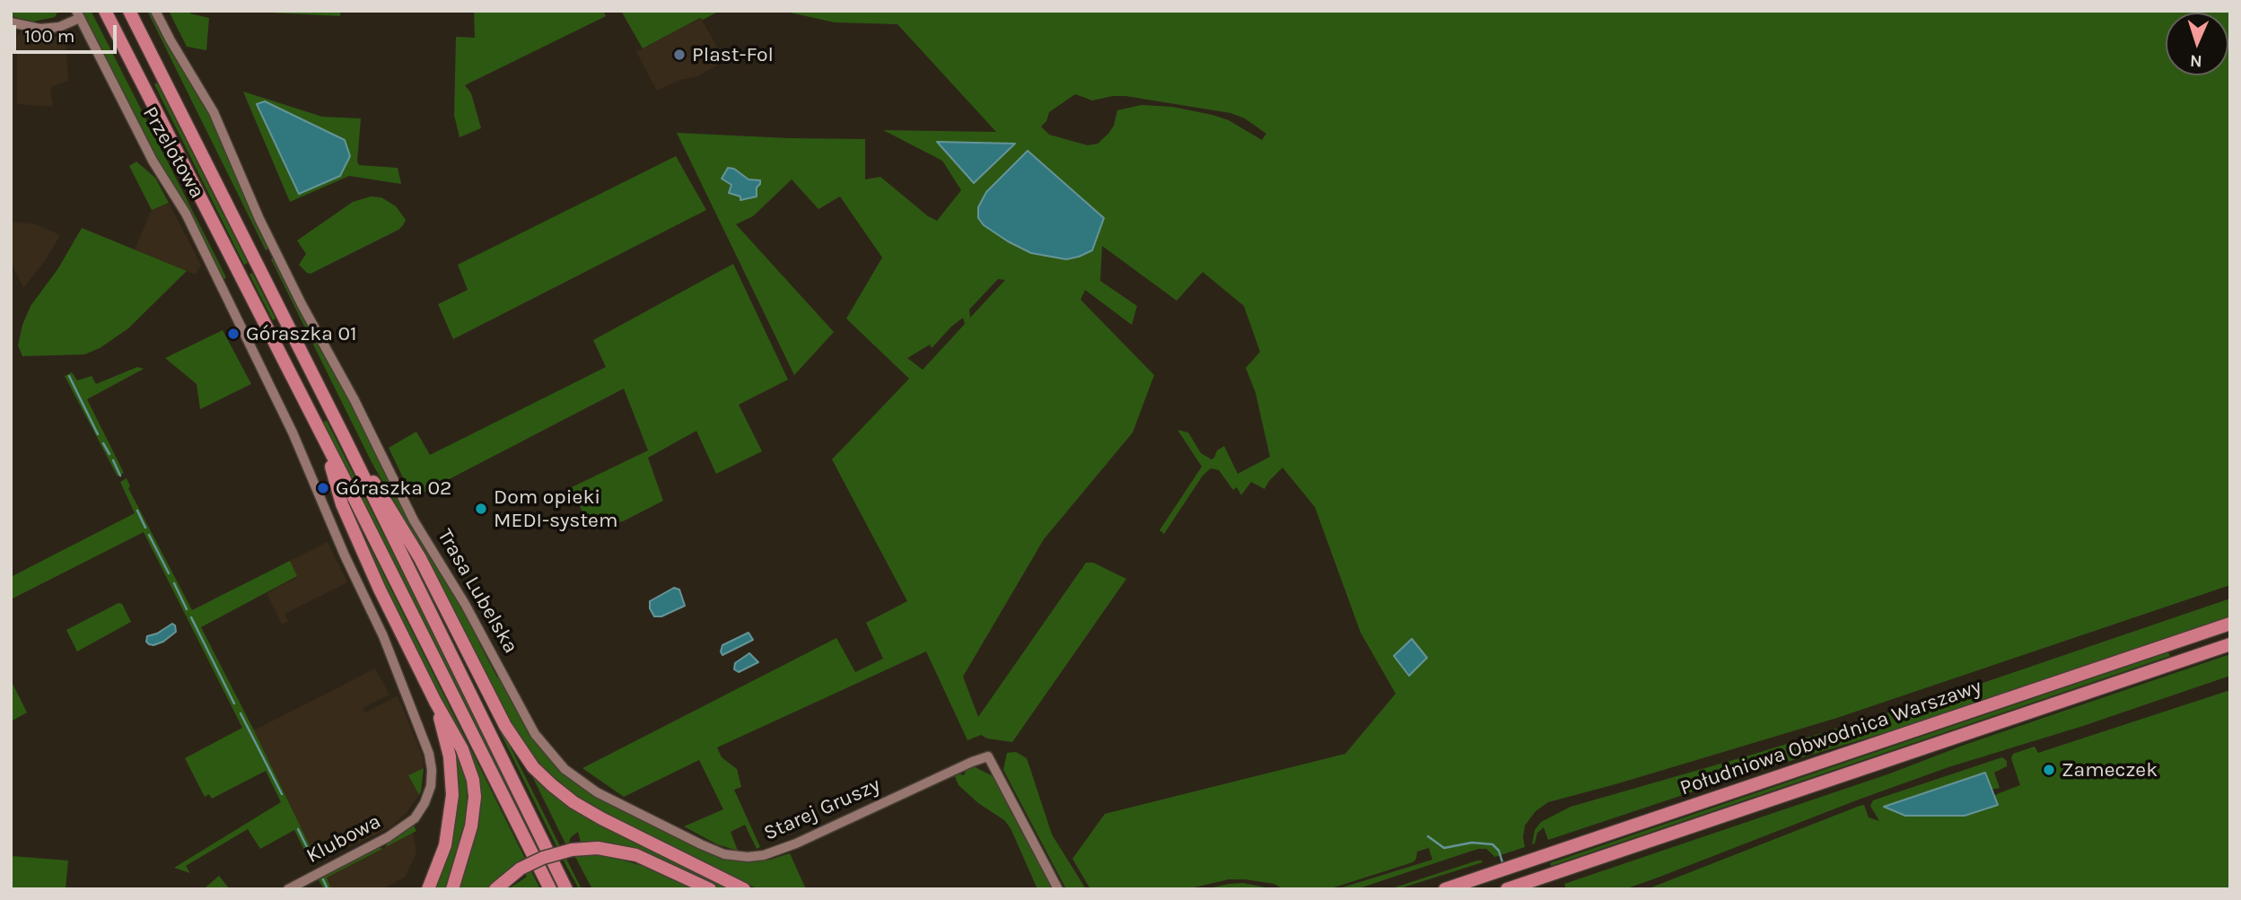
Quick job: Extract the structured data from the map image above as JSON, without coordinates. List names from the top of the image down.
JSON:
{
  "streets": {
    "highway": ["Południowa Obwodnica Warszawy"],
    "street": [
      "Przelotowa",
      "Trasa Lubelska",
      "Starej Gruszy",
      "Klubowa"
    ]
  },
  "crossings": [
    ["Przelotowa", "Klubowa"],
    ["Trasa Lubelska", "Starej Gruszy"]
  ],
  "places": [
    "Plast-Fol",
    "Góraszka 01",
    "Góraszka 02",
    "Dom opieki MEDI-system",
    "Zameczek"
  ],
  "scale_bar": "100 m",
  "north": "bottom"
}
